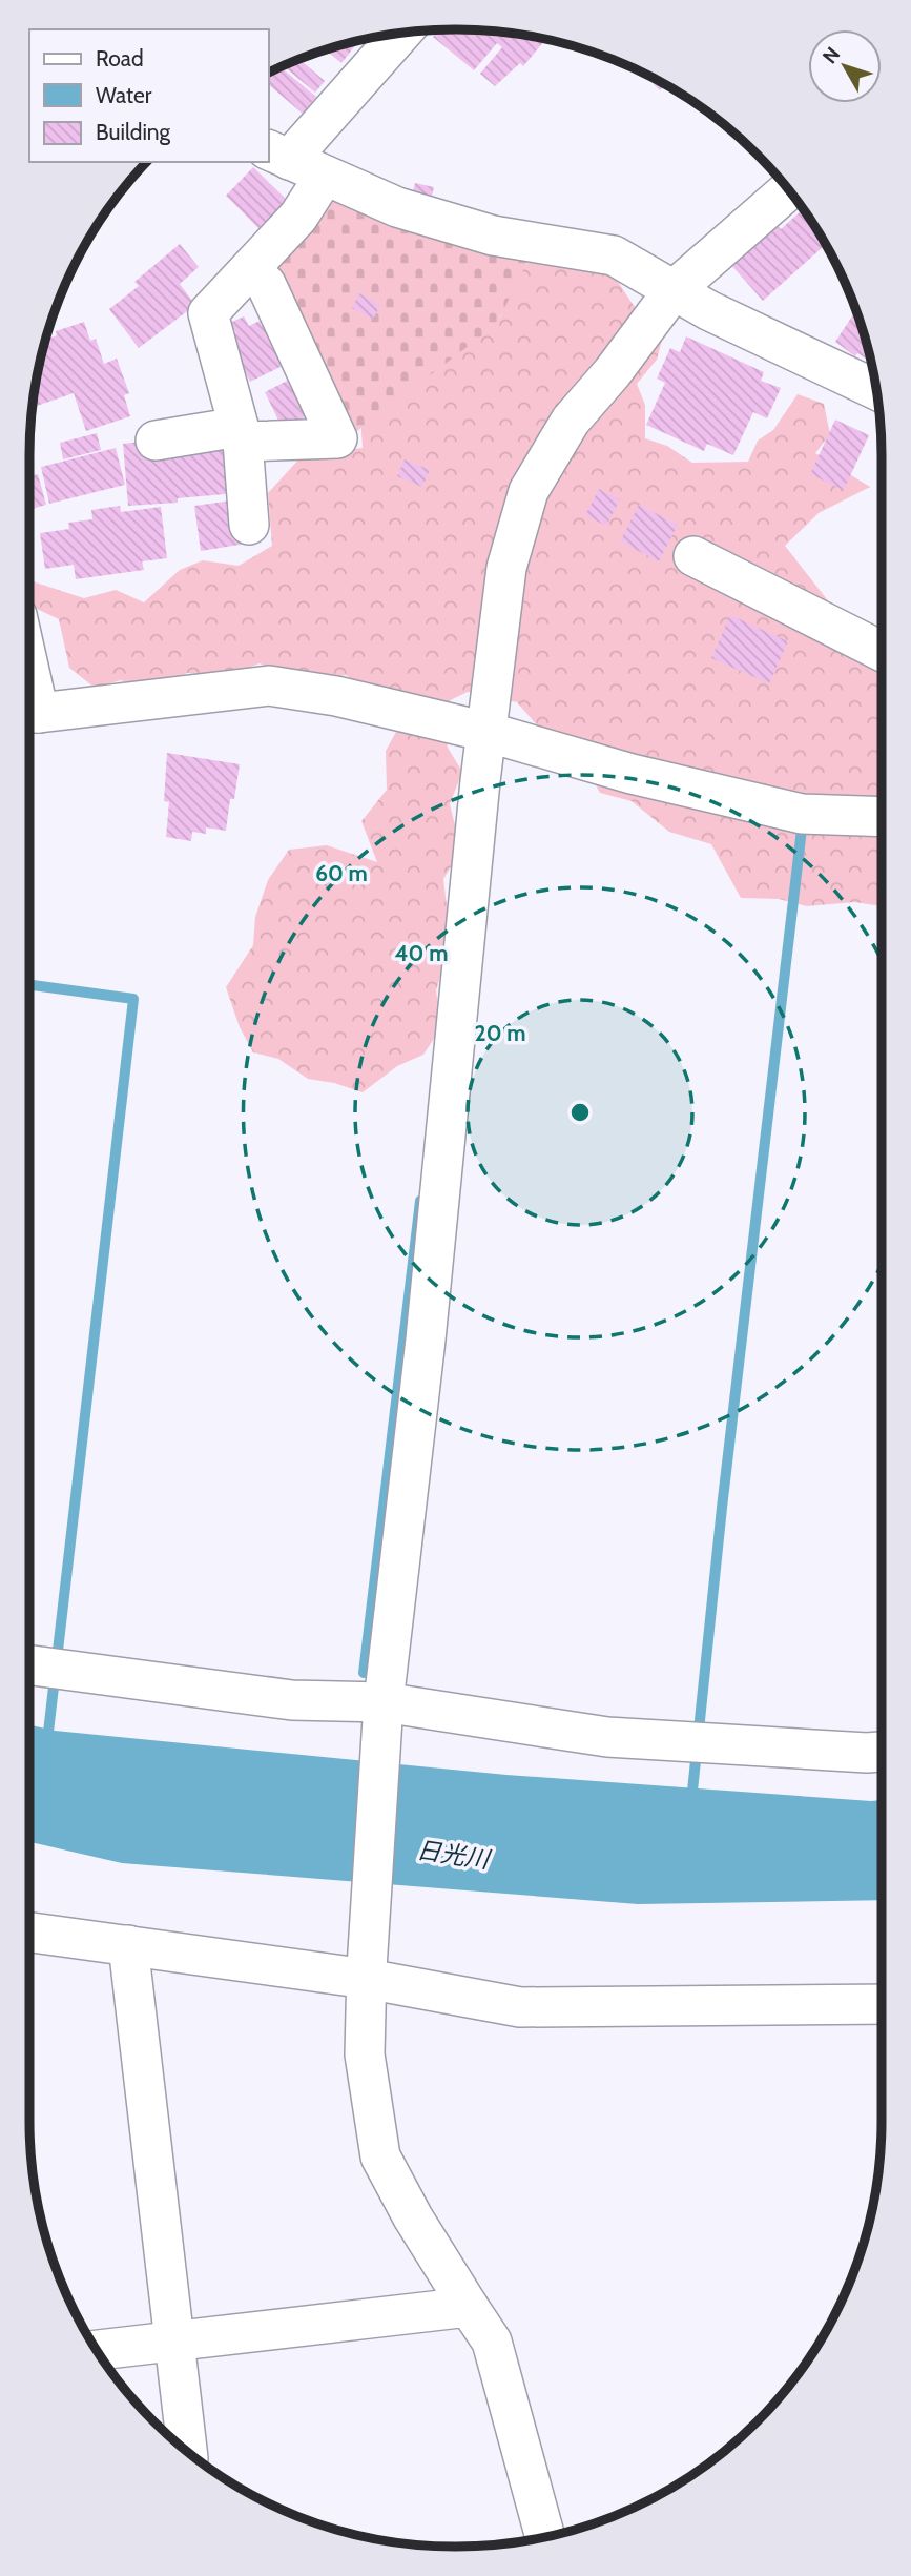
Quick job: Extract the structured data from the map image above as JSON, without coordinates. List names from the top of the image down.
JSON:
{
  "water": ["日光川"],
  "legend": ["Road", "Water", "Building"],
  "north": "top left",
  "rings": ["60 m", "40 m", "20 m"]
}
